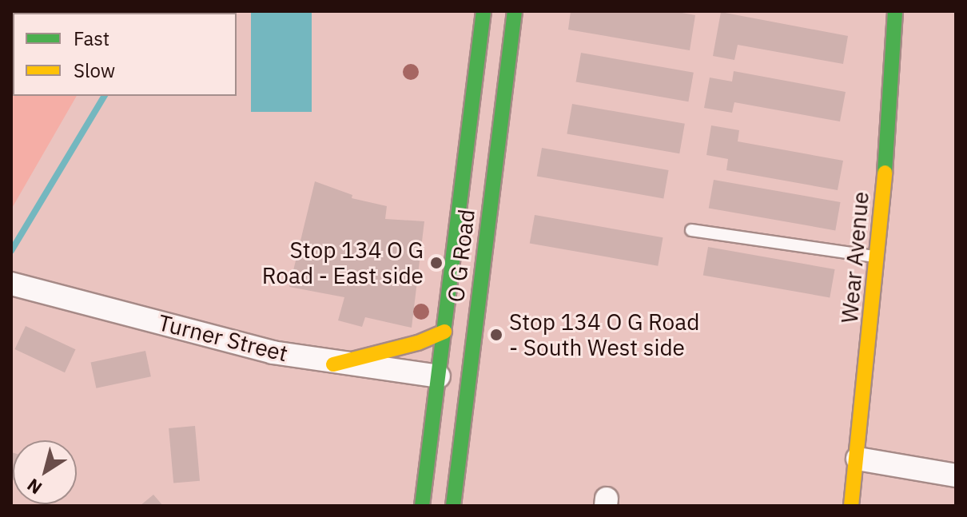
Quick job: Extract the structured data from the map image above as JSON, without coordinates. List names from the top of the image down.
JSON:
{
  "streets": {
    "main road": ["O G Road", "Wear Avenue"],
    "street": ["Turner Street"]
  },
  "crossings": [
    ["O G Road", "Turner Street"]
  ],
  "places": ["Stop 134 O G Road - East side", "Stop 134 O G Road - South West side"],
  "legend": ["Fast", "Slow"],
  "north": "bottom left"
}
